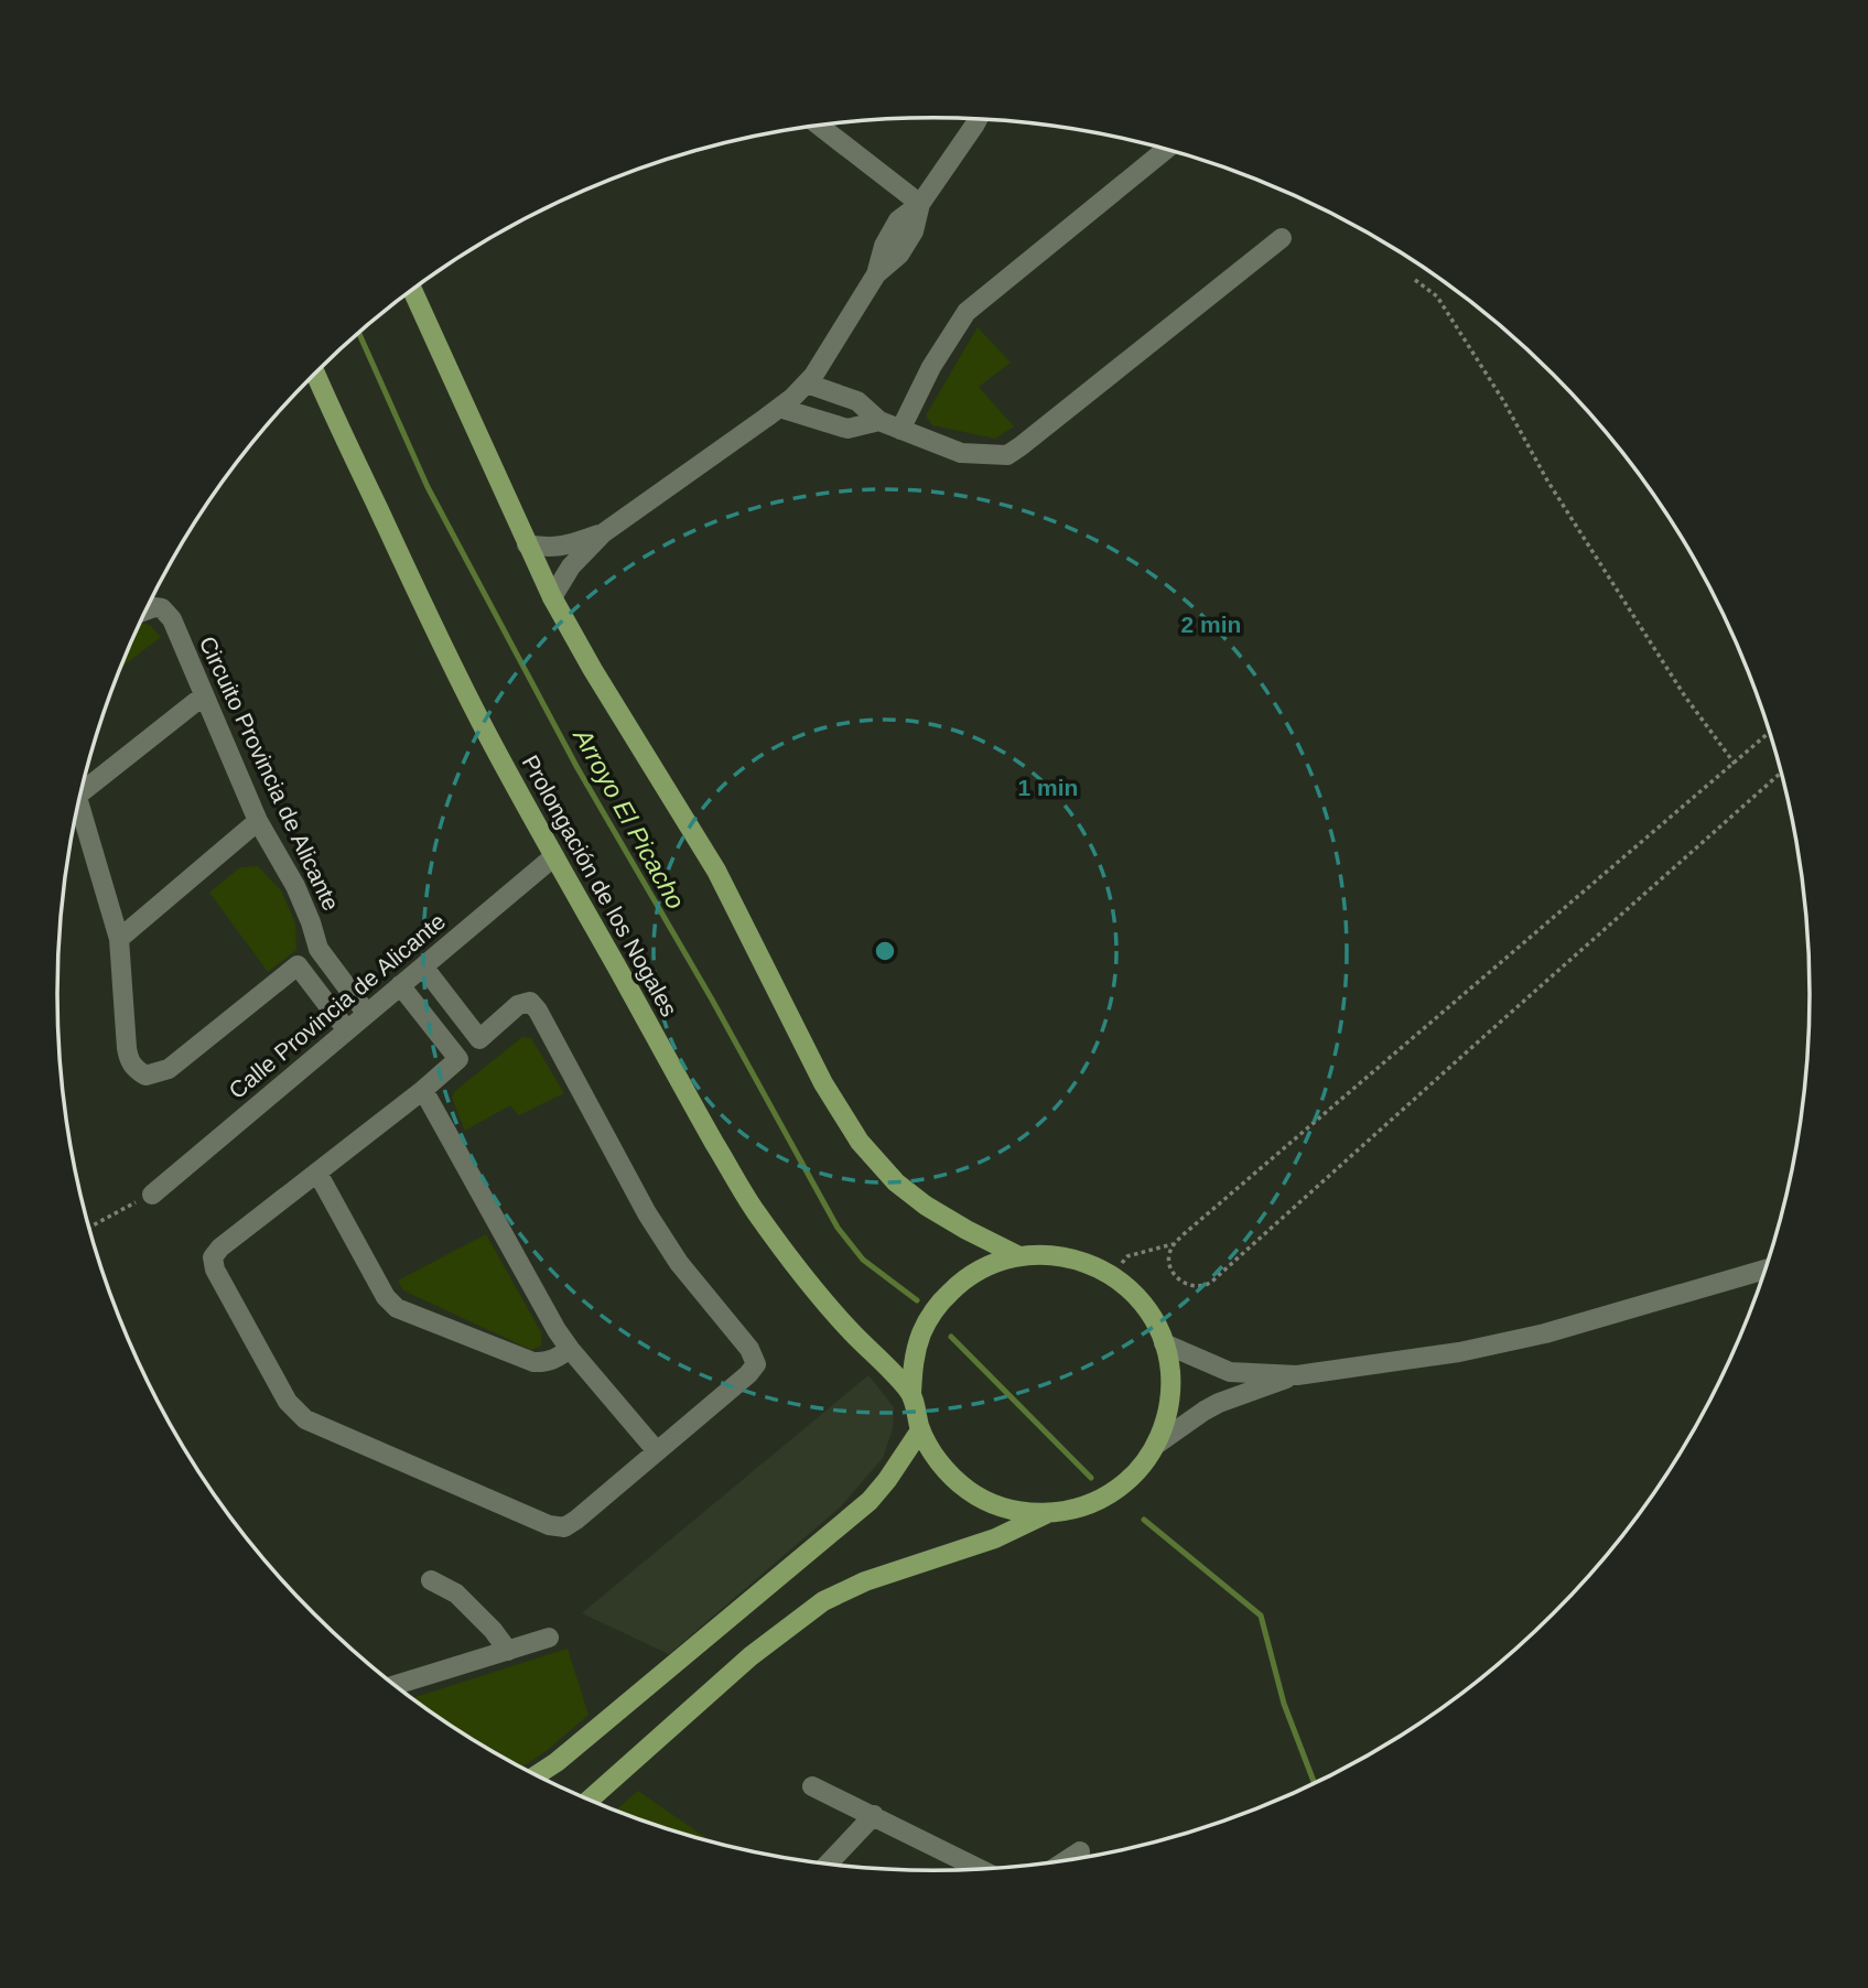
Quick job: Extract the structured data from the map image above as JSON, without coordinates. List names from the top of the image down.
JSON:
{
  "streets": {
    "main road": ["Prolongación de los Nogales"],
    "street": ["Circuito Provincia de Alicante", "Calle Provincia de Alicante"]
  },
  "crossings": [
    ["Circuito Provincia de Alicante", "Calle Provincia de Alicante"],
    ["Prolongación de los Nogales", "Calle Provincia de Alicante"]
  ],
  "water": ["Arroyo El Picacho"],
  "rings": ["2 min", "1 min"]
}
